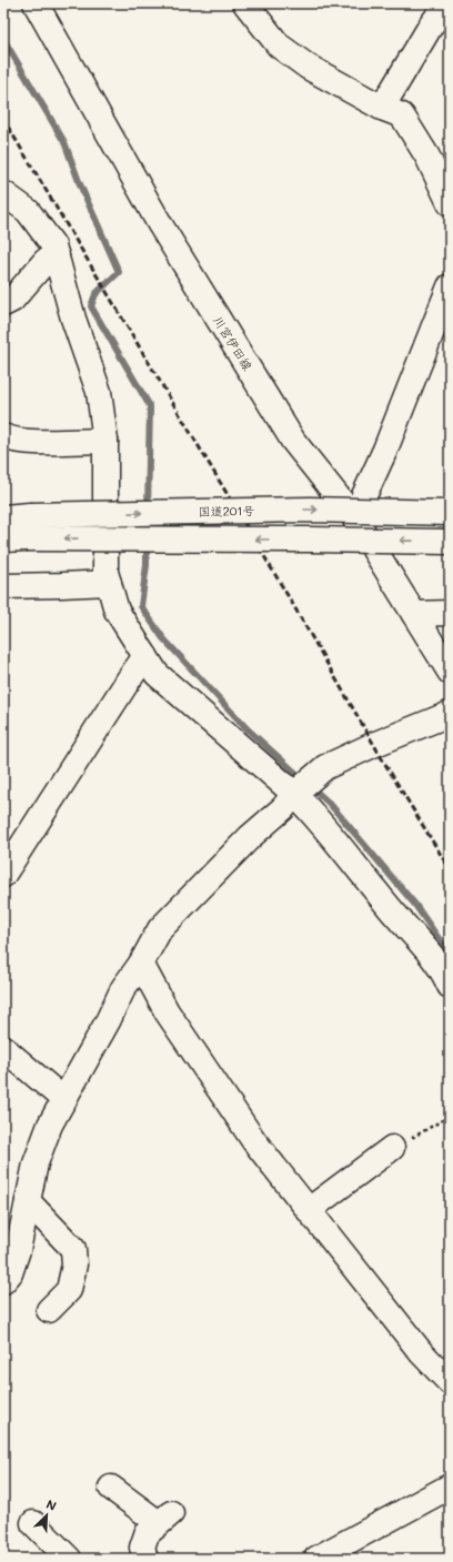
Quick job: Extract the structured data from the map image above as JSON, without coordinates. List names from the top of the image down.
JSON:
{
  "streets": {
    "main road": ["川宮伊田線", "国道201号"]
  },
  "north": "top right"
}
